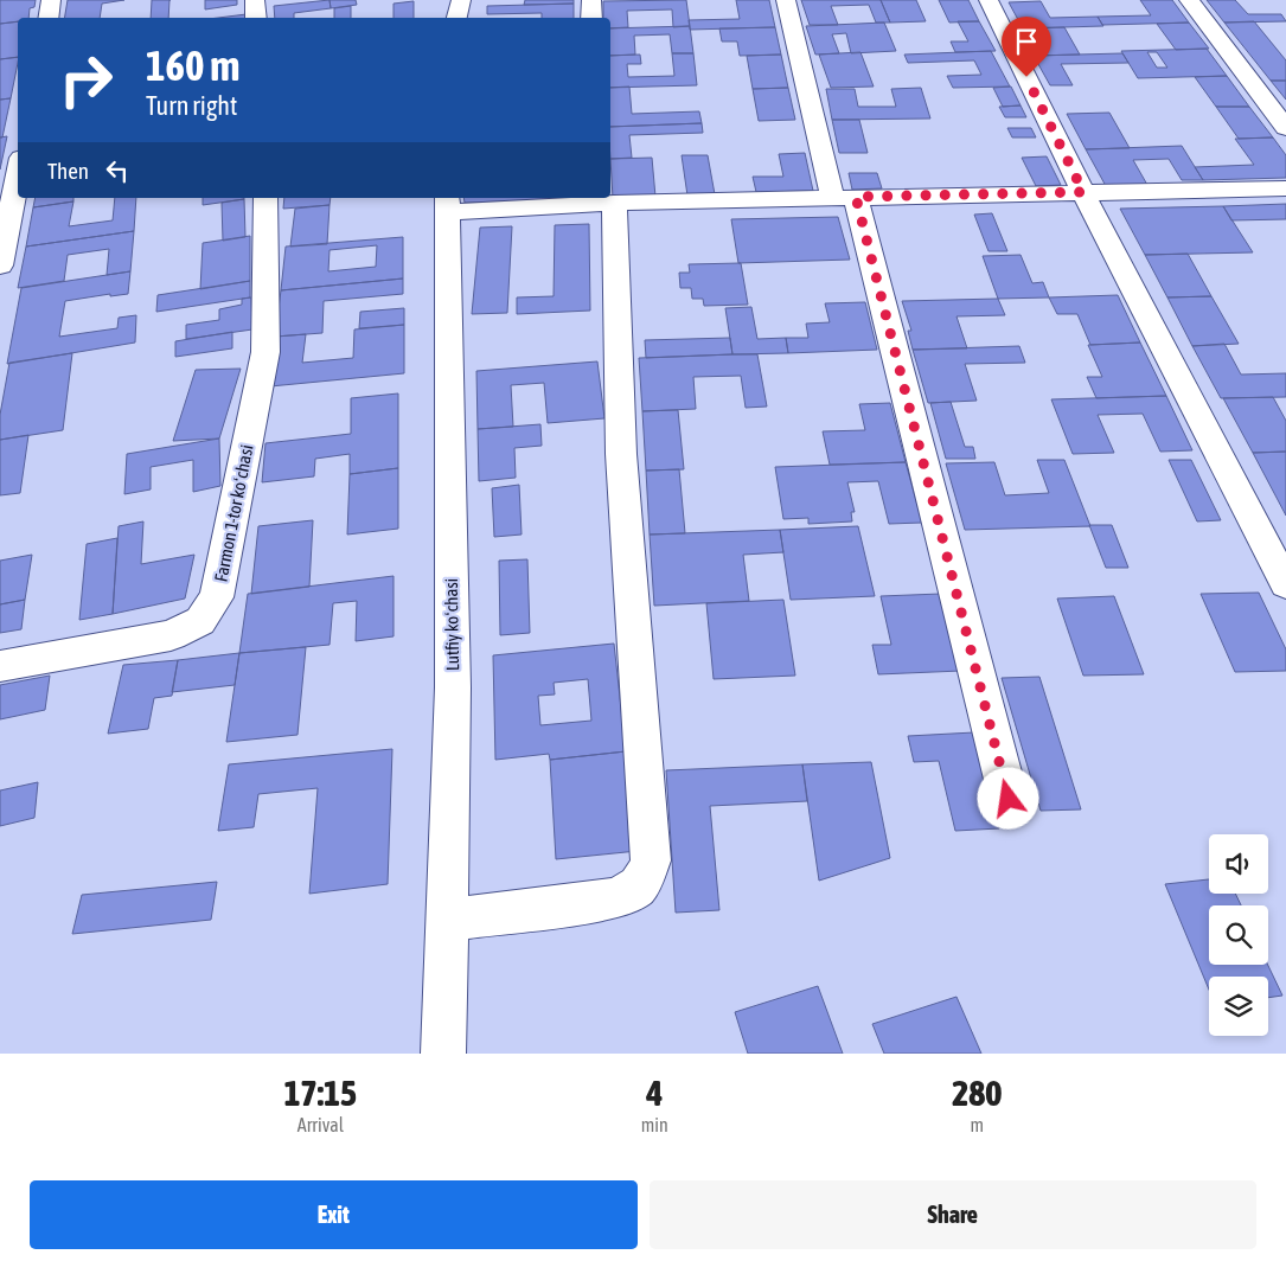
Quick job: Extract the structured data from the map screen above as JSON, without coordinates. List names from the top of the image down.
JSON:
{
  "streets": {
    "street": ["Farmon 1-tor koʻchasi", "Lutfiy koʻchasi"]
  },
  "page": {
    "turn": ["160 m", "Turn right"],
    "then": "Then",
    "eta": [
      "17:15",
      "Arrival",
      "4",
      "min",
      "280",
      "m"
    ],
    "buttons": ["Exit", "Share"]
  }
}
